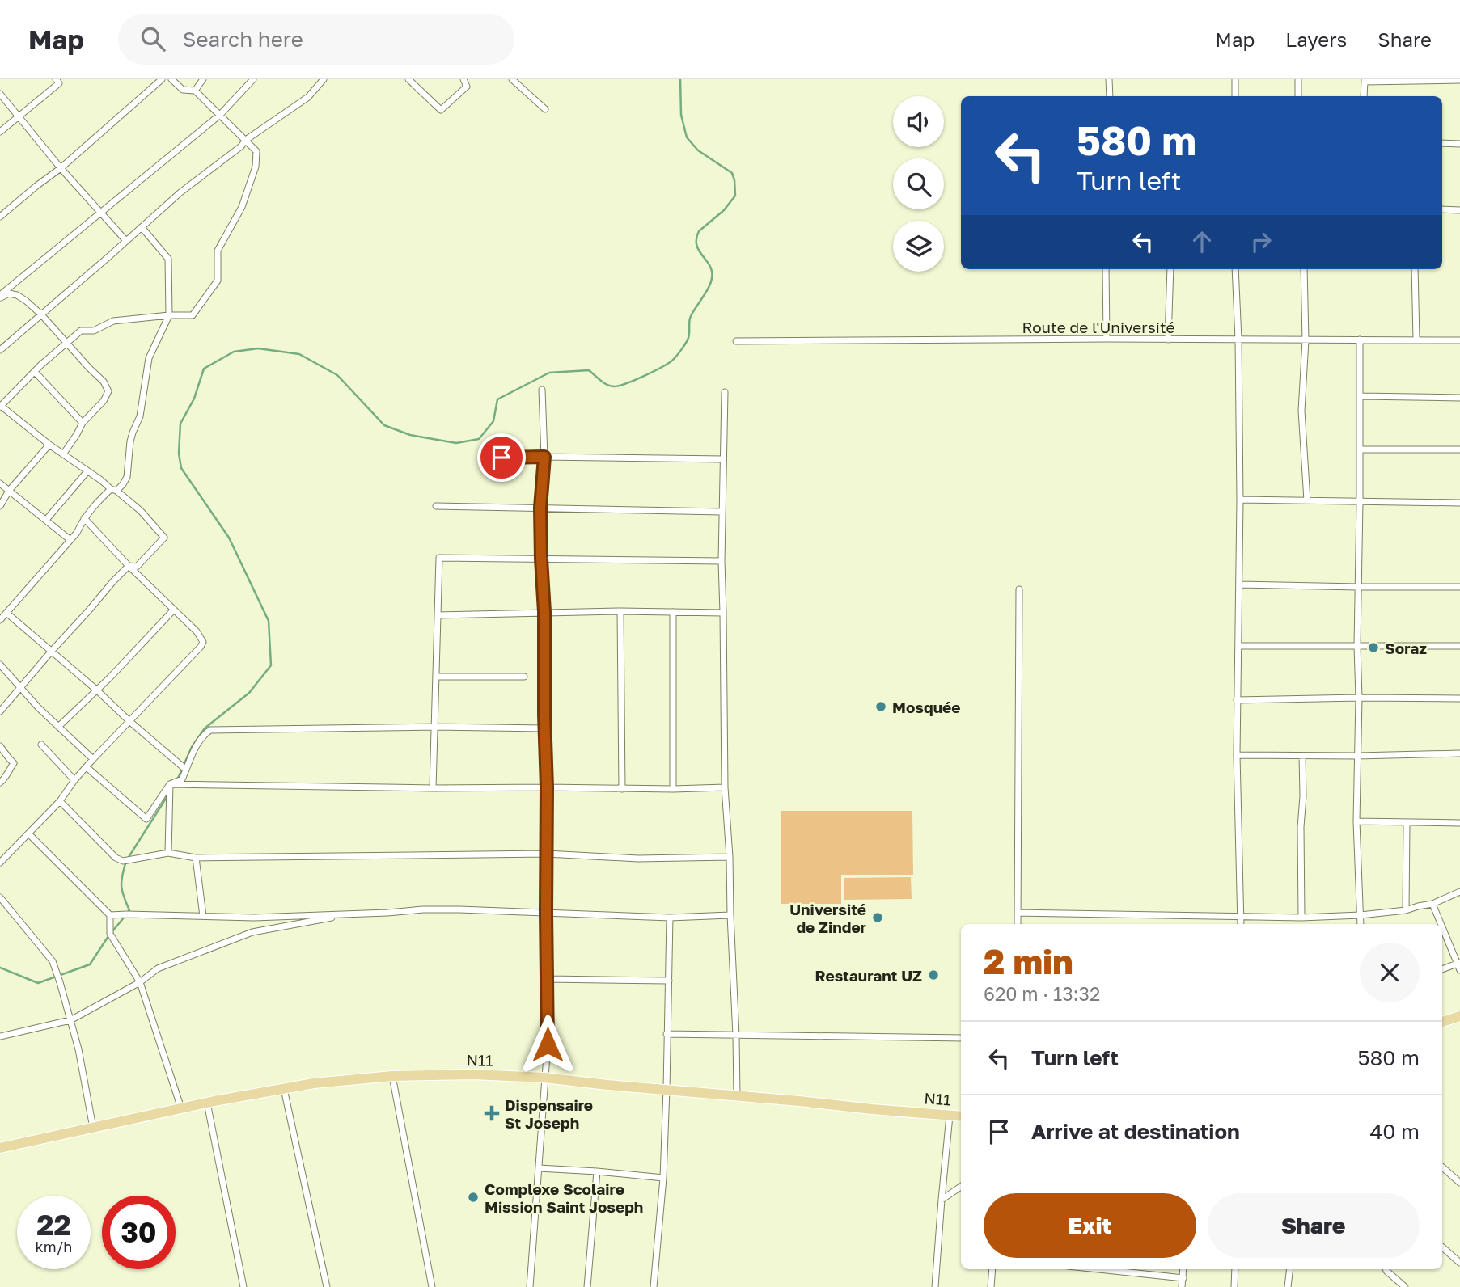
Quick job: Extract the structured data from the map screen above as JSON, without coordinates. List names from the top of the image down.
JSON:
{
  "streets": {
    "main road": ["N11"],
    "street": ["Route de l'Université"]
  },
  "places": {
    "other": [
      "Soraz",
      "Mosquée",
      "Université de Zinder",
      "Restaurant UZ",
      "Complexe Scolaire Mission Saint Joseph"
    ],
    "health": ["Dispensaire St Joseph"]
  },
  "page": {
    "header": "Map",
    "search": "Search here",
    "nav": ["Map", "Layers", "Share"],
    "turn": ["580 m", "Turn left"],
    "heading": ["2 min", "620 m · 13:32"],
    "list": [
      {
        "name": "Turn left",
        "value": "580 m"
      },
      {
        "name": "Arrive at destination",
        "value": "40 m"
      }
    ],
    "buttons": ["Exit", "Share"],
    "speed": "22 km/h",
    "limit": "30"
  }
}
